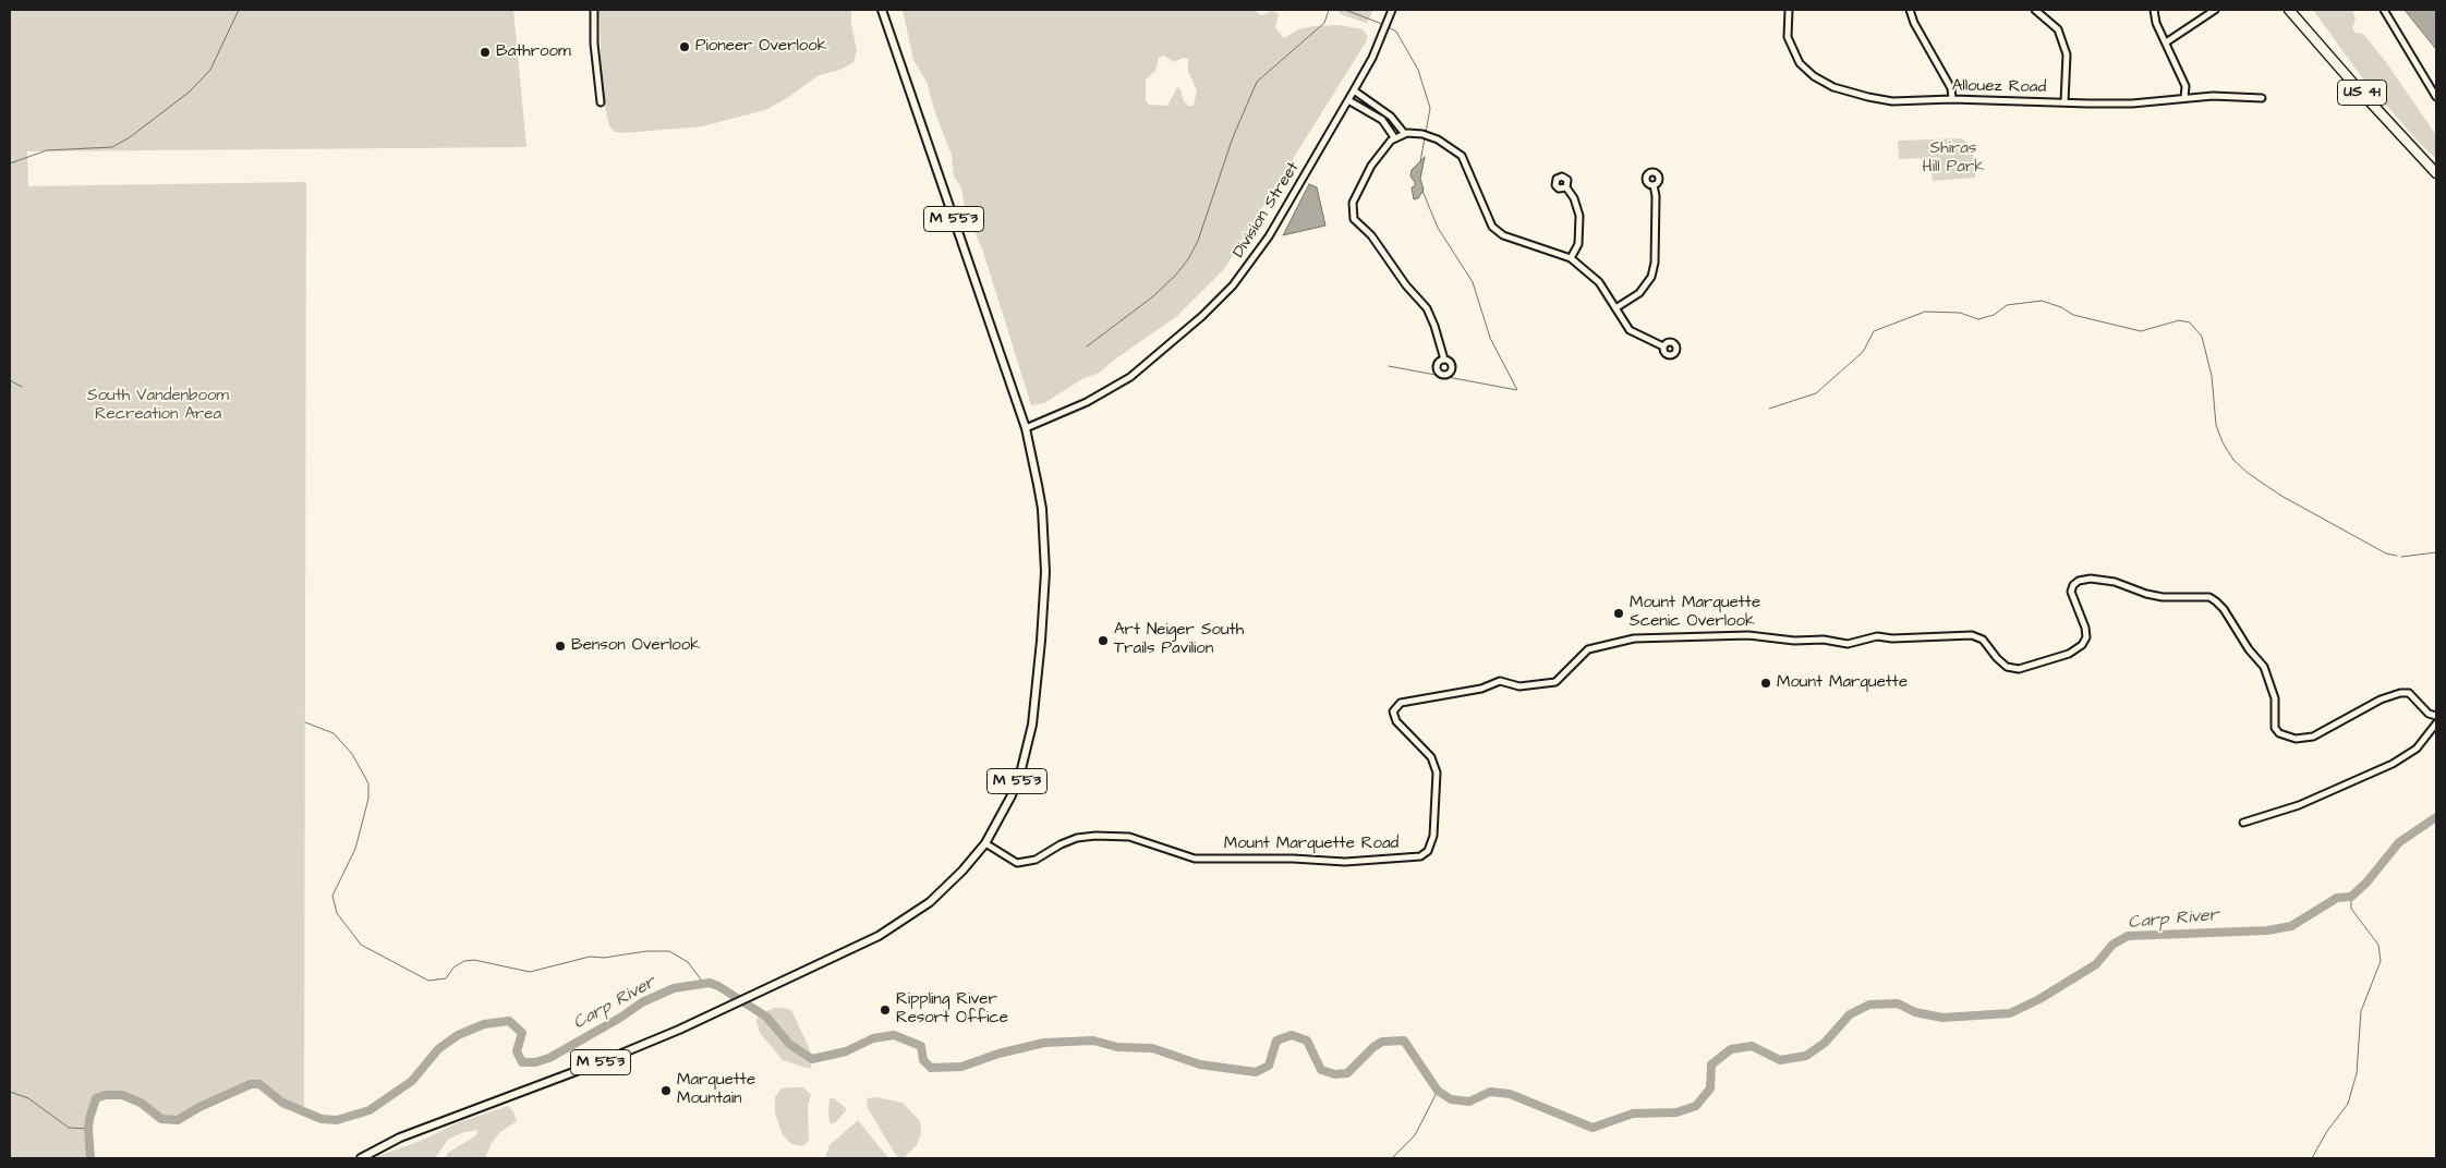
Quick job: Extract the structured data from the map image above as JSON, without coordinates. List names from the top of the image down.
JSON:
{
  "streets": {
    "highway": ["US 41"],
    "main road": ["M 553"],
    "street": ["Allouez Road", "Division Street", "Mount Marquette Road"]
  },
  "crossings": [
    ["Division Street", "M 553"],
    ["M 553", "Mount Marquette Road"]
  ],
  "water": ["Carp River"],
  "parks": ["Shiras Hill Park", "South Vandenboom Recreation Area"],
  "places": [
    "Pioneer Overlook",
    "Bathroom",
    "Mount Marquette Scenic Overlook",
    "Art Neiger South Trails Pavilion",
    "Benson Overlook",
    "Mount Marquette",
    "Rippling River Resort Office",
    "Marquette Mountain"
  ]
}
